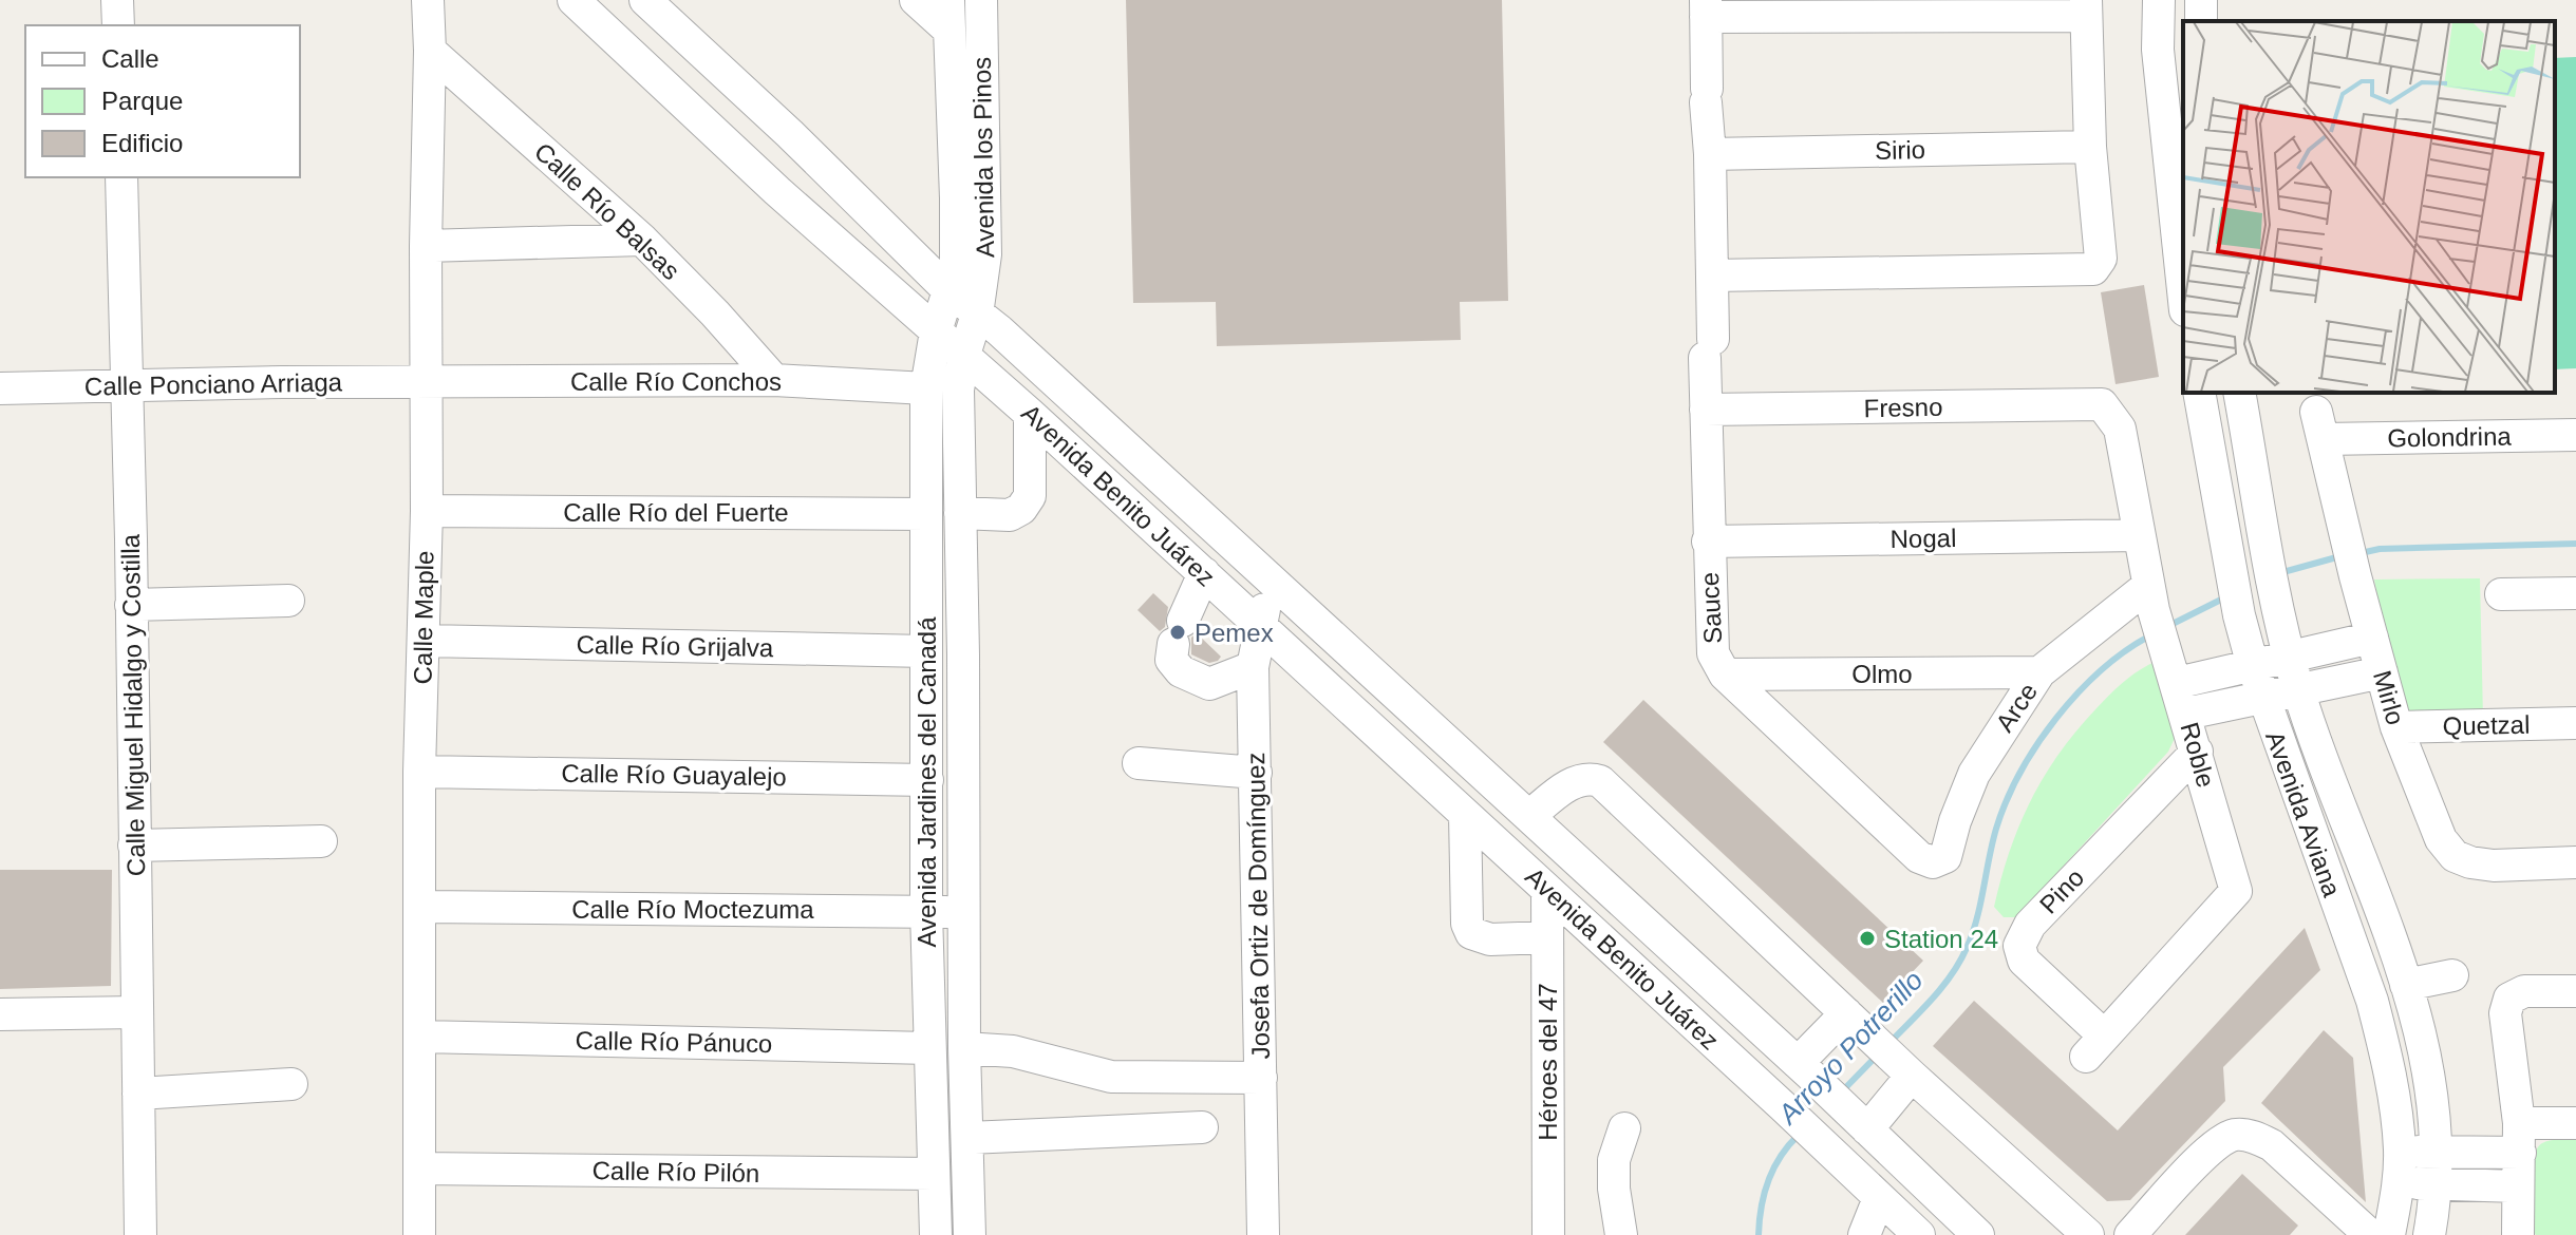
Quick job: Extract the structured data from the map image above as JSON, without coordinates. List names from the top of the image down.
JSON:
{
  "streets": {
    "street": [
      "Sirio",
      "Avenida los Pinos",
      "Calle Río Balsas",
      "Calle Río Conchos",
      "Calle Ponciano Arriaga",
      "Fresno",
      "Golondrina",
      "Avenida Benito Juárez",
      "Calle Río del Fuerte",
      "Nogal",
      "Sauce",
      "Calle Maple",
      "Calle Río Grijalva",
      "Olmo",
      "Mirlo",
      "Calle Miguel Hidalgo y Costilla",
      "Arce",
      "Quetzal",
      "Roble",
      "Calle Río Guayalejo",
      "Avenida Jardines del Canadá",
      "Avenida Aviana",
      "Pino",
      "Josefa Ortiz de Domínguez",
      "Calle Río Moctezuma",
      "Calle Río Pánuco",
      "Héroes del 47",
      "Calle Río Pilón"
    ]
  },
  "crossings": [
    ["Sirio", "Sauce"],
    ["Avenida los Pinos", "Avenida Benito Juárez"],
    ["Avenida los Pinos", "Avenida Jardines del Canadá"],
    ["Calle Río Balsas", "Calle Río Conchos"],
    ["Calle Río Balsas", "Calle Maple"],
    ["Calle Río Conchos", "Calle Ponciano Arriaga"],
    ["Calle Río Conchos", "Calle Maple"],
    ["Calle Río Conchos", "Avenida Jardines del Canadá"],
    ["Calle Ponciano Arriaga", "Calle Maple"],
    ["Calle Ponciano Arriaga", "Calle Miguel Hidalgo y Costilla"],
    ["Fresno", "Sauce"],
    ["Fresno", "Roble"],
    ["Golondrina", "Mirlo"],
    ["Avenida Benito Juárez", "Avenida Jardines del Canadá"],
    ["Avenida Benito Juárez", "Josefa Ortiz de Domínguez"],
    ["Avenida Benito Juárez", "Héroes del 47"],
    ["Calle Río del Fuerte", "Calle Maple"],
    ["Calle Río del Fuerte", "Avenida Jardines del Canadá"],
    ["Nogal", "Sauce"],
    ["Nogal", "Roble"],
    ["Sauce", "Olmo"],
    ["Sauce", "Arce"],
    ["Calle Maple", "Calle Río Grijalva"],
    ["Calle Maple", "Calle Río Guayalejo"],
    ["Calle Maple", "Calle Río Moctezuma"],
    ["Calle Maple", "Calle Río Pánuco"],
    ["Calle Maple", "Calle Río Pilón"],
    ["Calle Río Grijalva", "Avenida Jardines del Canadá"],
    ["Olmo", "Arce"],
    ["Mirlo", "Quetzal"],
    ["Arce", "Roble"],
    ["Roble", "Pino"],
    ["Calle Río Guayalejo", "Avenida Jardines del Canadá"],
    ["Avenida Jardines del Canadá", "Calle Río Moctezuma"],
    ["Avenida Jardines del Canadá", "Calle Río Pánuco"],
    ["Avenida Jardines del Canadá", "Calle Río Pilón"]
  ],
  "water": ["Arroyo Potrerillo"],
  "places": ["Pemex", "Station 24"],
  "legend": ["Calle", "Parque", "Edificio"]
}
